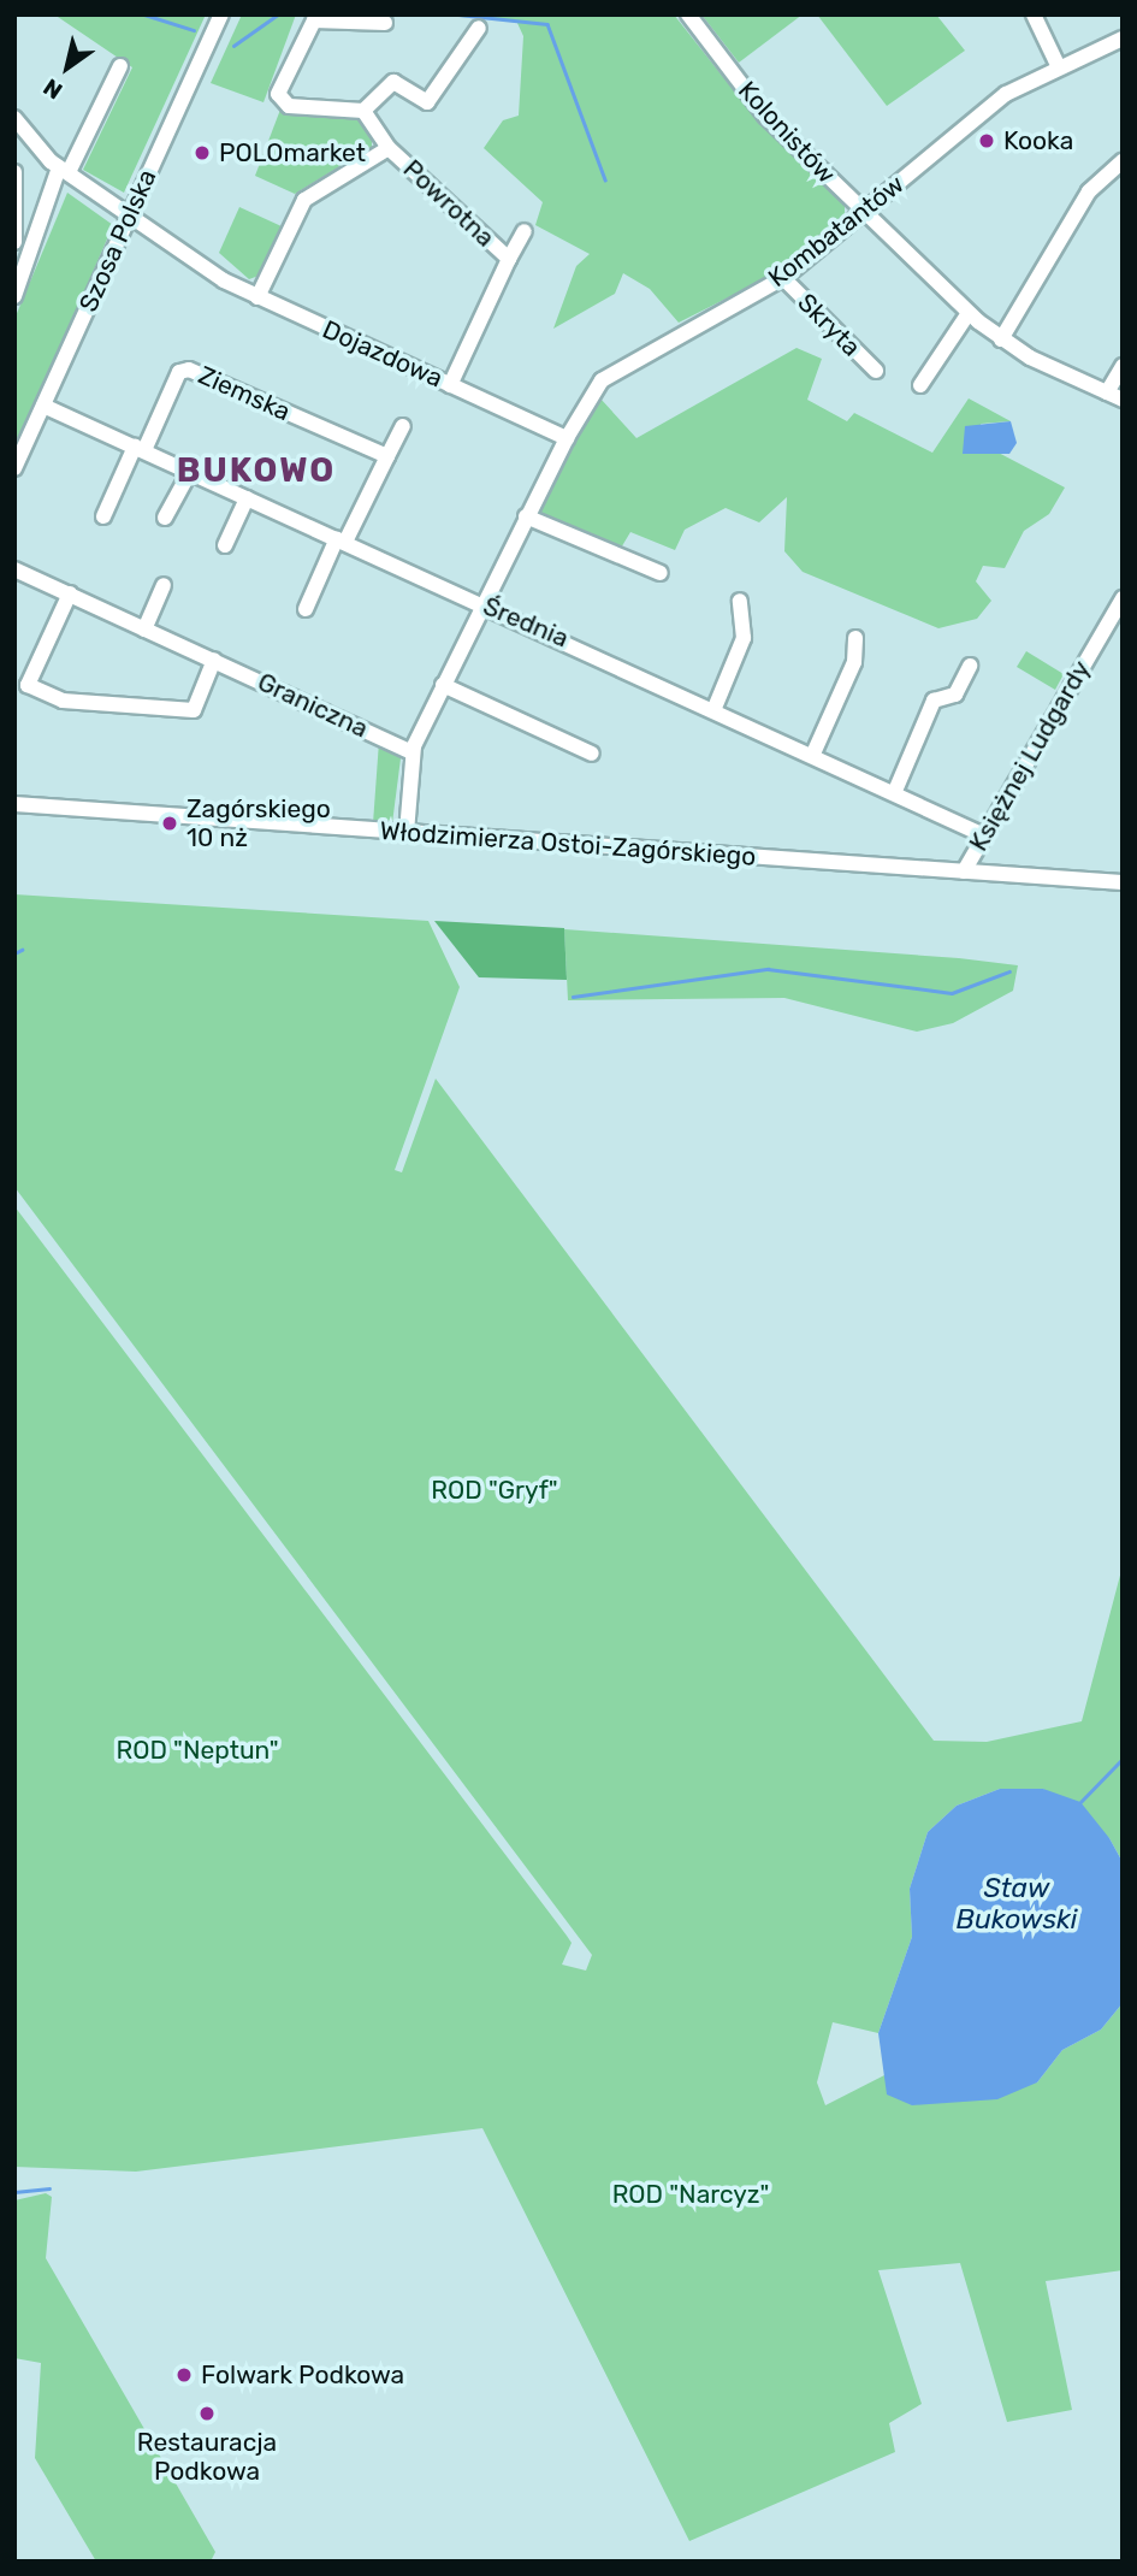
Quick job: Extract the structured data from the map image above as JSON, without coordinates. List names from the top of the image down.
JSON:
{
  "streets": {
    "street": [
      "Kolonistów",
      "Powrotna",
      "Kombatantów",
      "Szosa Polska",
      "Skryta",
      "Dojazdowa",
      "Ziemska",
      "Średnia",
      "Graniczna",
      "Księżnej Ludgardy",
      "Włodzimierza Ostoi-Zagórskiego"
    ]
  },
  "crossings": [
    ["Kolonistów", "Kombatantów"],
    ["Powrotna", "Dojazdowa"],
    ["Kombatantów", "Skryta"],
    ["Kombatantów", "Dojazdowa"],
    ["Szosa Polska", "Dojazdowa"],
    ["Szosa Polska", "Średnia"],
    ["Ziemska", "Średnia"],
    ["Średnia", "Księżnej Ludgardy"],
    ["Księżnej Ludgardy", "Włodzimierza Ostoi-Zagórskiego"]
  ],
  "districts": ["BUKOWO"],
  "water": ["Staw Bukowski"],
  "parks": ["ROD \"Gryf\"", "ROD \"Neptun\"", "ROD \"Narcyz\""],
  "places": [
    "Kooka",
    "POLOmarket",
    "Zagórskiego 10 nż",
    "Folwark Podkowa",
    "Restauracja Podkowa"
  ],
  "north": "bottom left"
}
